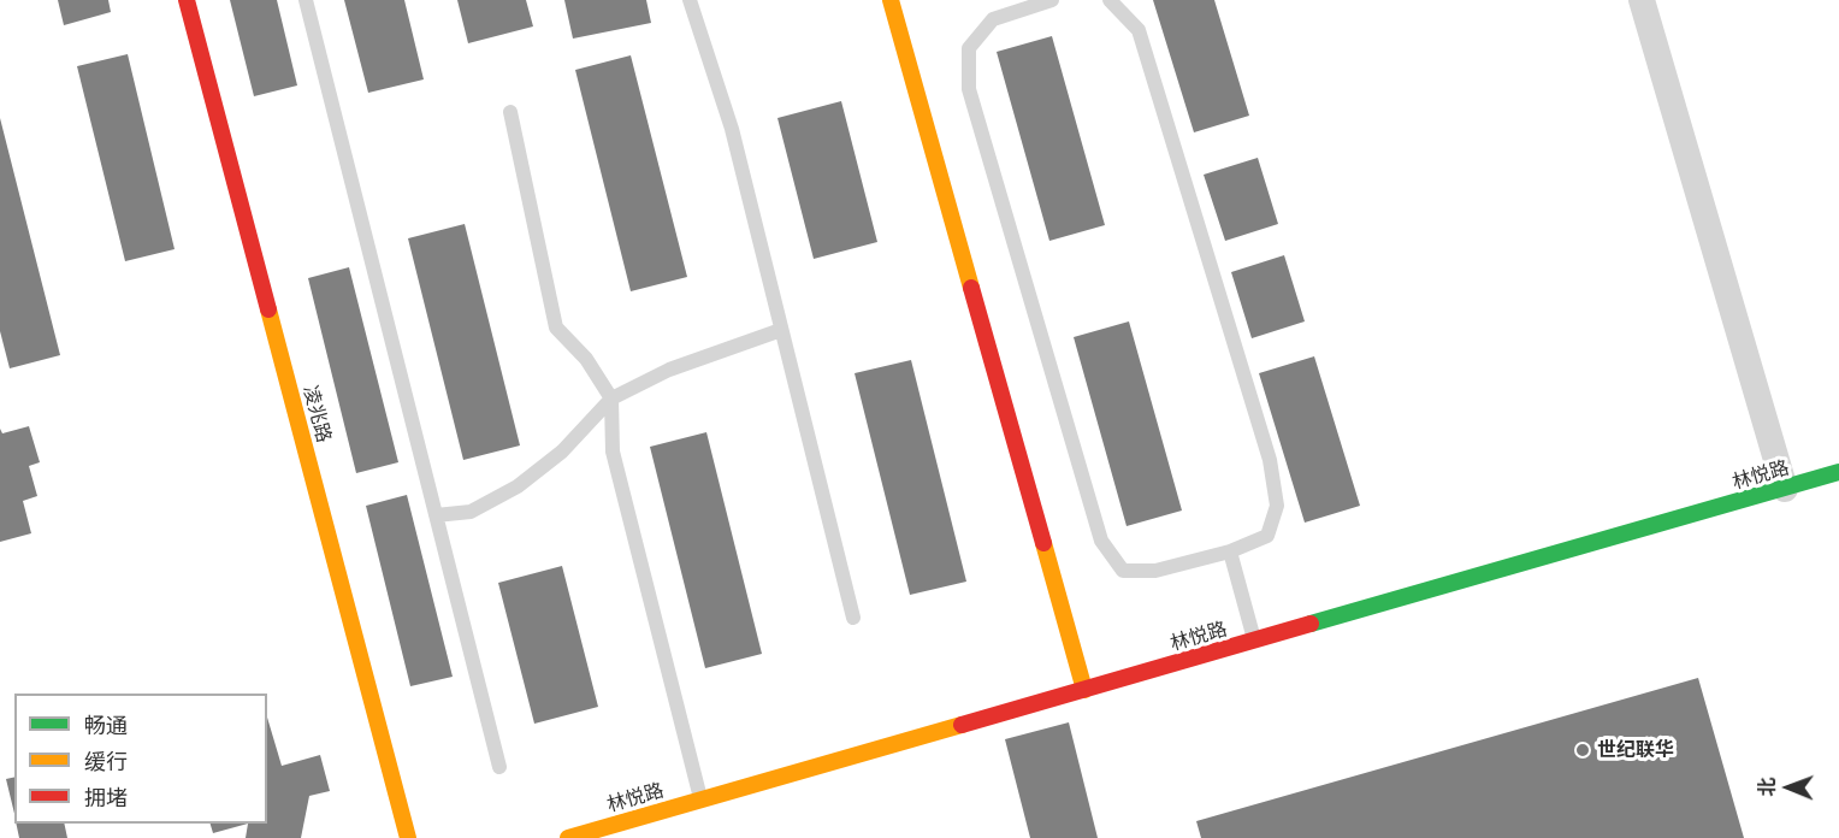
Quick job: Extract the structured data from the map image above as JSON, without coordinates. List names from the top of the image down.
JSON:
{
  "streets": {
    "street": ["凌兆路", "林悦路"]
  },
  "places": ["世纪联华"],
  "legend": ["畅通", "缓行", "拥堵"],
  "north": "left"
}
